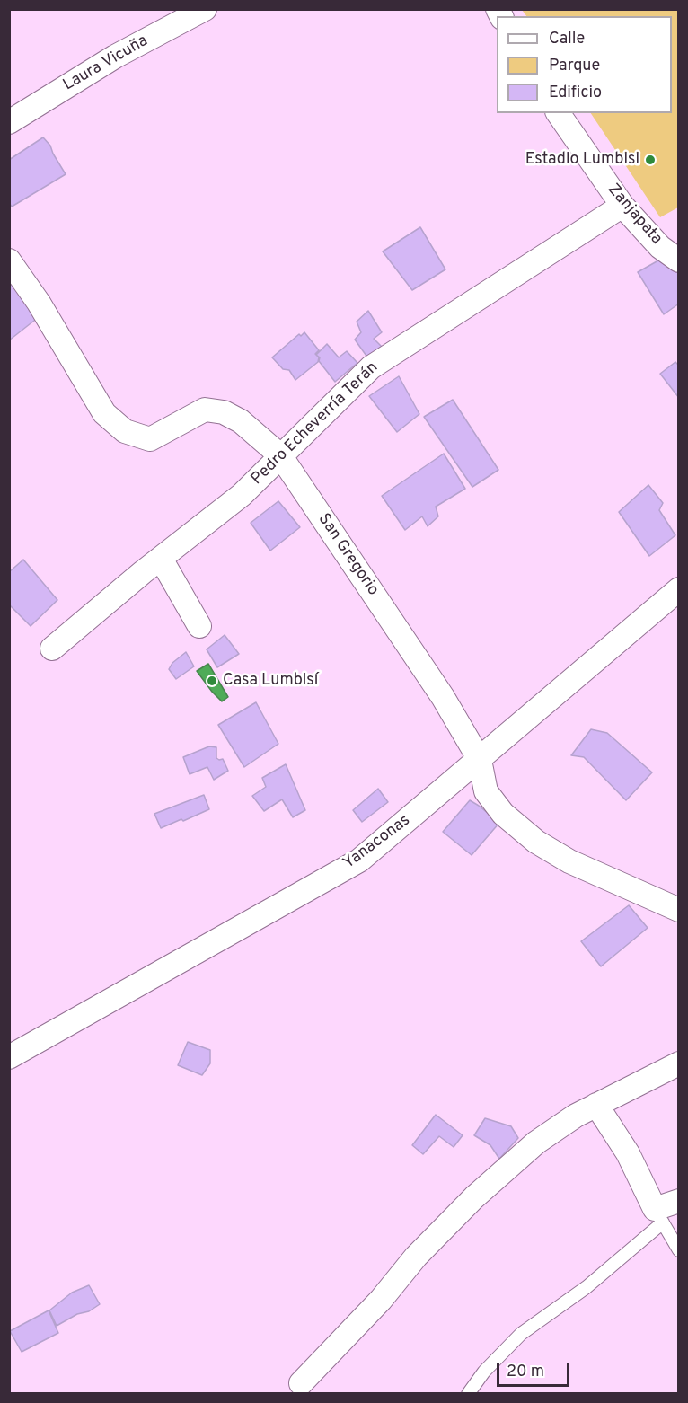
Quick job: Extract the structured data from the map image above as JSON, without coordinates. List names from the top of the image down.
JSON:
{
  "streets": {
    "street": [
      "Laura Vicuña",
      "Zanjapata",
      "Pedro Echeverría Terán",
      "San Gregorio",
      "Yanaconas"
    ]
  },
  "crossings": [
    ["Zanjapata", "Pedro Echeverría Terán"],
    ["Pedro Echeverría Terán", "San Gregorio"],
    ["San Gregorio", "Yanaconas"]
  ],
  "places": ["Estadio Lumbisi", "Casa Lumbisí"],
  "legend": ["Calle", "Parque", "Edificio"],
  "scale_bar": "20 m"
}
